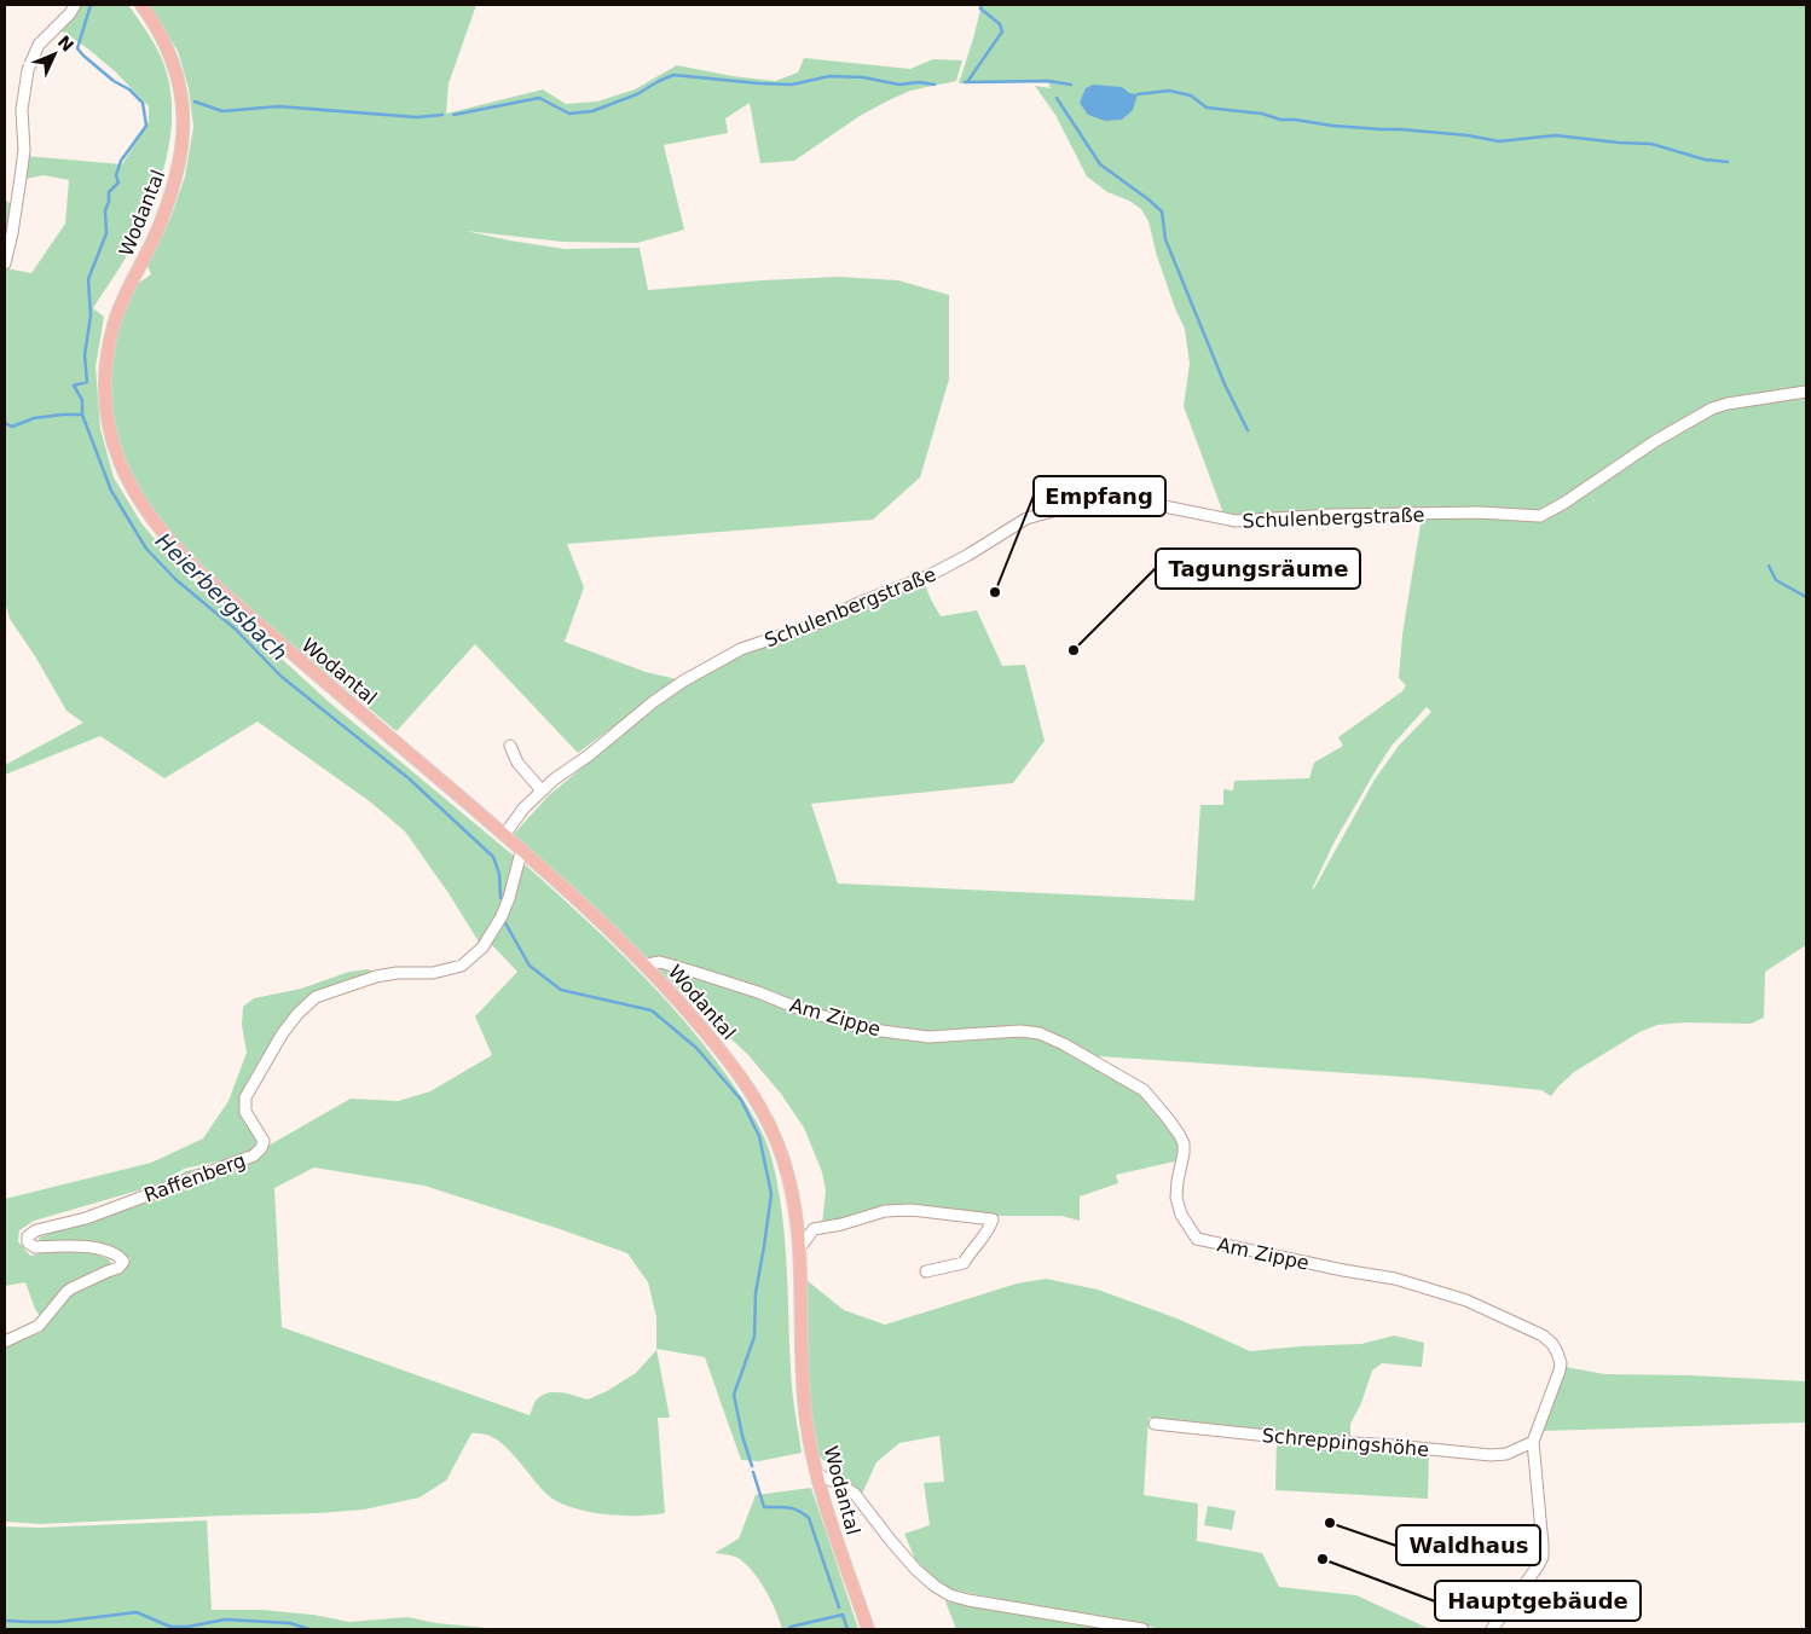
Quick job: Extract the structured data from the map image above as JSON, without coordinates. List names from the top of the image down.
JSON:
{
  "streets": {
    "main road": ["Wodantal"],
    "street": [
      "Schulenbergstraße",
      "Am Zippe",
      "Raffenberg",
      "Schreppingshöhe"
    ]
  },
  "crossings": [
    ["Wodantal", "Schulenbergstraße"],
    ["Wodantal", "Am Zippe"],
    ["Wodantal", "Raffenberg"],
    ["Am Zippe", "Schreppingshöhe"]
  ],
  "water": ["Heierbergsbach"],
  "places": [
    "Empfang",
    "Tagungsräume",
    "Waldhaus",
    "Hauptgebäude"
  ],
  "north": "top right"
}
